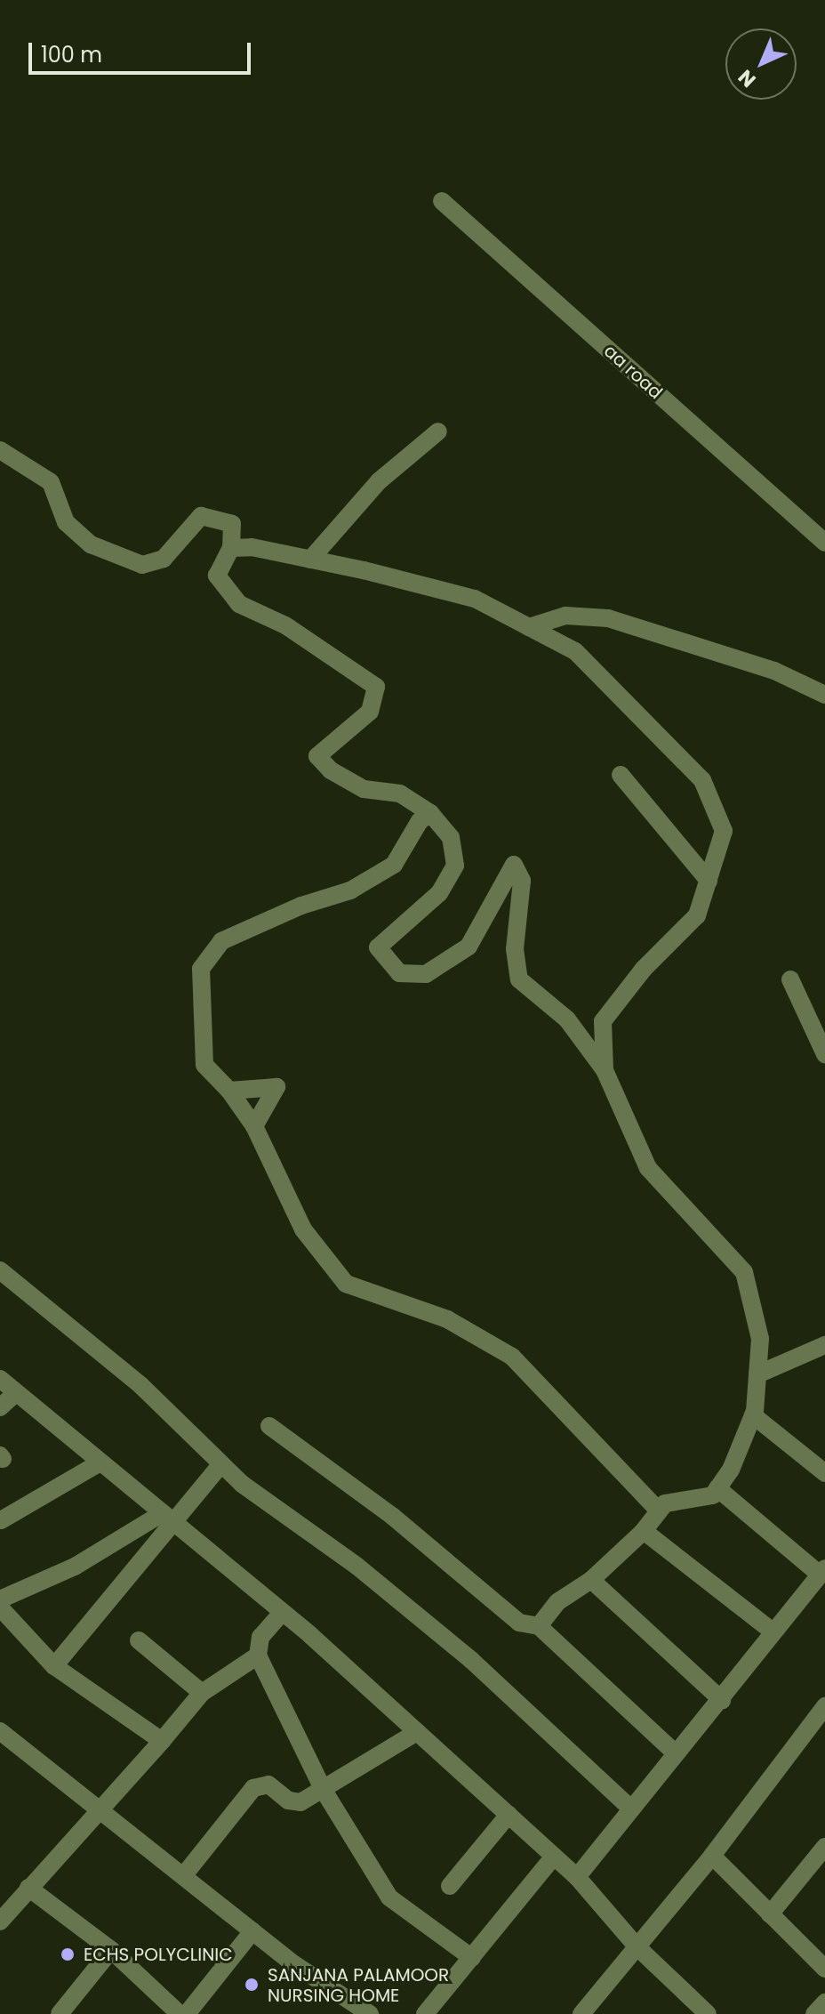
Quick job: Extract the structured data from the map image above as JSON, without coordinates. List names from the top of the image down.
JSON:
{
  "streets": {
    "street": ["aa road"]
  },
  "places": ["ECHS POLYCLINIC", "SANJANA PALAMOOR NURSING HOME"],
  "scale_bar": "100 m",
  "north": "bottom left"
}
